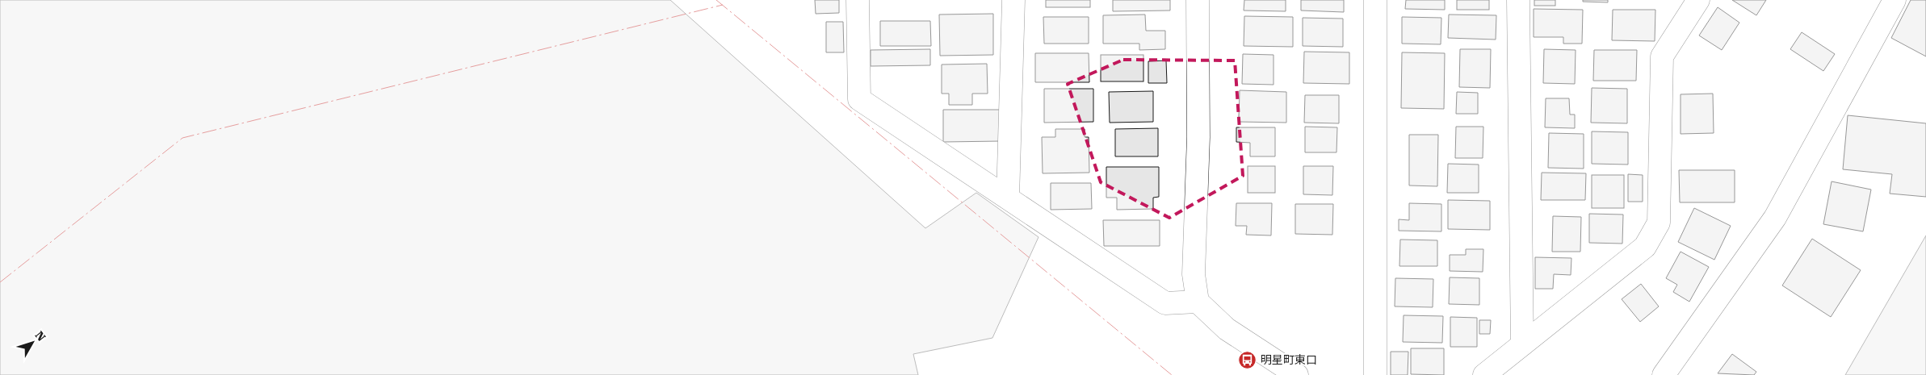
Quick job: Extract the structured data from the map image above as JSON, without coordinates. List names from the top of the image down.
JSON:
{
  "places": {
    "bus stop": ["明星町東口"]
  },
  "north": "top right"
}
